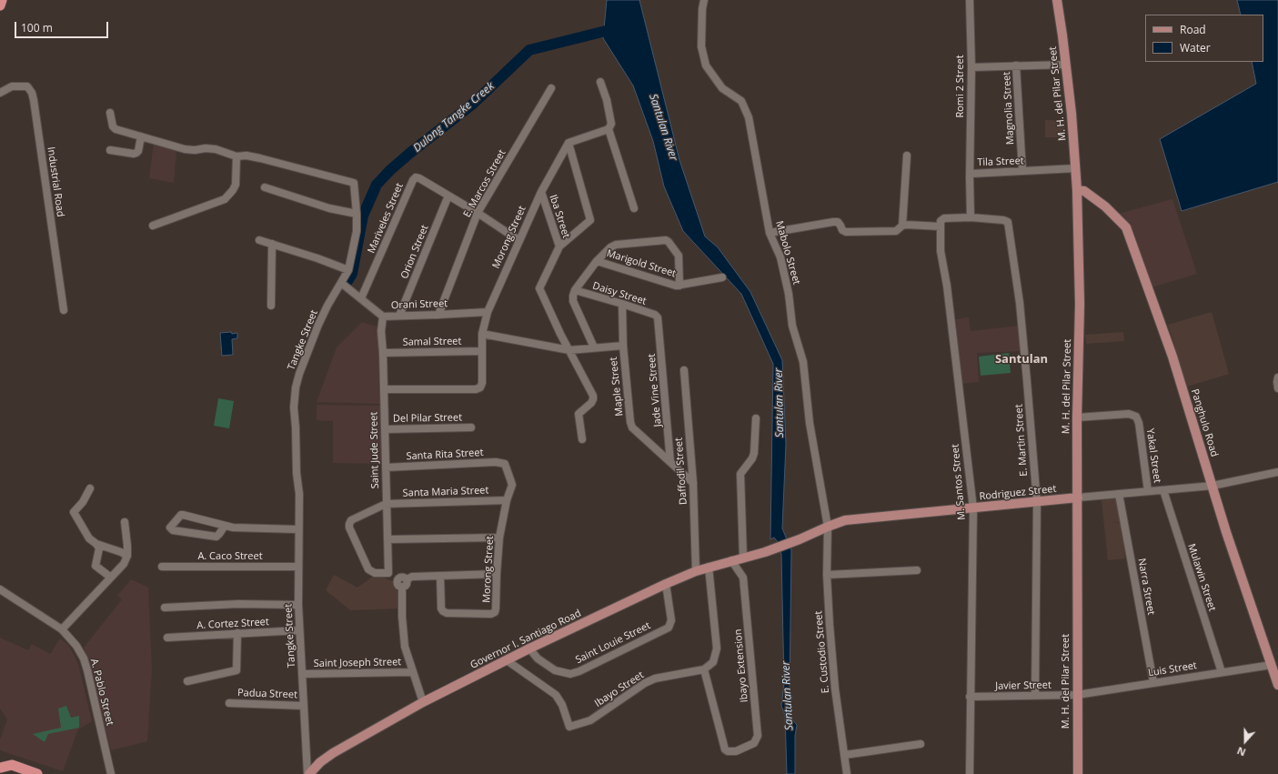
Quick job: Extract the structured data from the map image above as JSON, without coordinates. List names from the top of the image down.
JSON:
{
  "streets": {
    "main road": [
      "M. H. del Pilar Street",
      "Panghulo Road",
      "Rodriguez Street",
      "Governor I. Santiago Road"
    ],
    "street": [
      "Romi 2 Street",
      "Magnolia Street",
      "Tila Street",
      "Industrial Road",
      "E. Marcos Street",
      "Iba Street",
      "Mariveles Street",
      "Morong Street",
      "Orion Street",
      "Mabolo Street",
      "Marigold Street",
      "Daisy Street",
      "Orani Street",
      "Tangke Street",
      "Samal Street",
      "Maple Street",
      "Jade Vine Street",
      "Del Pilar Street",
      "E. Martin Street",
      "Saint Jude Street",
      "Santa Rita Street",
      "Yakal Street",
      "Daffodil Street",
      "M. Santos Street",
      "Santa Maria Street",
      "A. Caco Street",
      "Mulawin Street",
      "Narra Street",
      "A. Cortez Street",
      "Saint Louie Street",
      "E. Custodio Street",
      "Saint Joseph Street",
      "Ibayo Extension",
      "Luis Street",
      "Javier Street",
      "Ibayo Street",
      "A. Pablo Street",
      "Padua Street"
    ]
  },
  "crossings": [
    ["Romi 2 Street", "Tila Street"],
    ["M. H. del Pilar Street", "Tila Street"],
    ["M. H. del Pilar Street", "Panghulo Road"],
    ["M. H. del Pilar Street", "Yakal Street"],
    ["M. H. del Pilar Street", "Rodriguez Street"],
    ["M. H. del Pilar Street", "Luis Street"],
    ["M. H. del Pilar Street", "Javier Street"],
    ["Magnolia Street", "Tila Street"],
    ["Tila Street", "E. Martin Street"],
    ["E. Marcos Street", "Mariveles Street"],
    ["E. Marcos Street", "Orani Street"],
    ["Iba Street", "Morong Street"],
    ["Mariveles Street", "Morong Street"],
    ["Mariveles Street", "Orion Street"],
    ["Mariveles Street", "Orani Street"],
    ["Morong Street", "Orani Street"],
    ["Morong Street", "Samal Street"],
    ["Morong Street", "Saint Jude Street"],
    ["Morong Street", "Santa Rita Street"],
    ["Morong Street", "Santa Maria Street"],
    ["Orion Street", "Orani Street"],
    ["Mabolo Street", "Rodriguez Street"],
    ["Mabolo Street", "E. Custodio Street"],
    ["Daisy Street", "Maple Street"],
    ["Daisy Street", "Jade Vine Street"],
    ["Orani Street", "Tangke Street"],
    ["Orani Street", "Saint Jude Street"],
    ["Tangke Street", "A. Caco Street"],
    ["Tangke Street", "A. Cortez Street"],
    ["Tangke Street", "Governor I. Santiago Road"],
    ["Tangke Street", "Saint Joseph Street"],
    ["Tangke Street", "Padua Street"],
    ["Samal Street", "Saint Jude Street"],
    ["Maple Street", "Jade Vine Street"],
    ["Maple Street", "Daffodil Street"],
    ["Del Pilar Street", "Saint Jude Street"],
    ["Panghulo Road", "Rodriguez Street"],
    ["Panghulo Road", "Luis Street"],
    ["E. Martin Street", "Rodriguez Street"],
    ["E. Martin Street", "Javier Street"],
    ["Saint Jude Street", "Santa Rita Street"],
    ["Saint Jude Street", "Santa Maria Street"],
    ["Yakal Street", "Rodriguez Street"],
    ["Daffodil Street", "Governor I. Santiago Road"],
    ["M. Santos Street", "Rodriguez Street"],
    ["M. Santos Street", "Javier Street"],
    ["Rodriguez Street", "Mulawin Street"],
    ["Rodriguez Street", "Narra Street"],
    ["Rodriguez Street", "Governor I. Santiago Road"],
    ["Rodriguez Street", "E. Custodio Street"],
    ["Mulawin Street", "Luis Street"],
    ["Narra Street", "Luis Street"],
    ["Governor I. Santiago Road", "Saint Louie Street"],
    ["Governor I. Santiago Road", "Ibayo Extension"],
    ["Governor I. Santiago Road", "Ibayo Street"],
    ["Ibayo Extension", "Ibayo Street"],
    ["Luis Street", "Javier Street"]
  ],
  "districts": ["Santulan"],
  "water": ["Dulong Tangke Creek", "Santulan River"],
  "legend": ["Road", "Water"],
  "scale_bar": "100 m",
  "north": "bottom"
}
